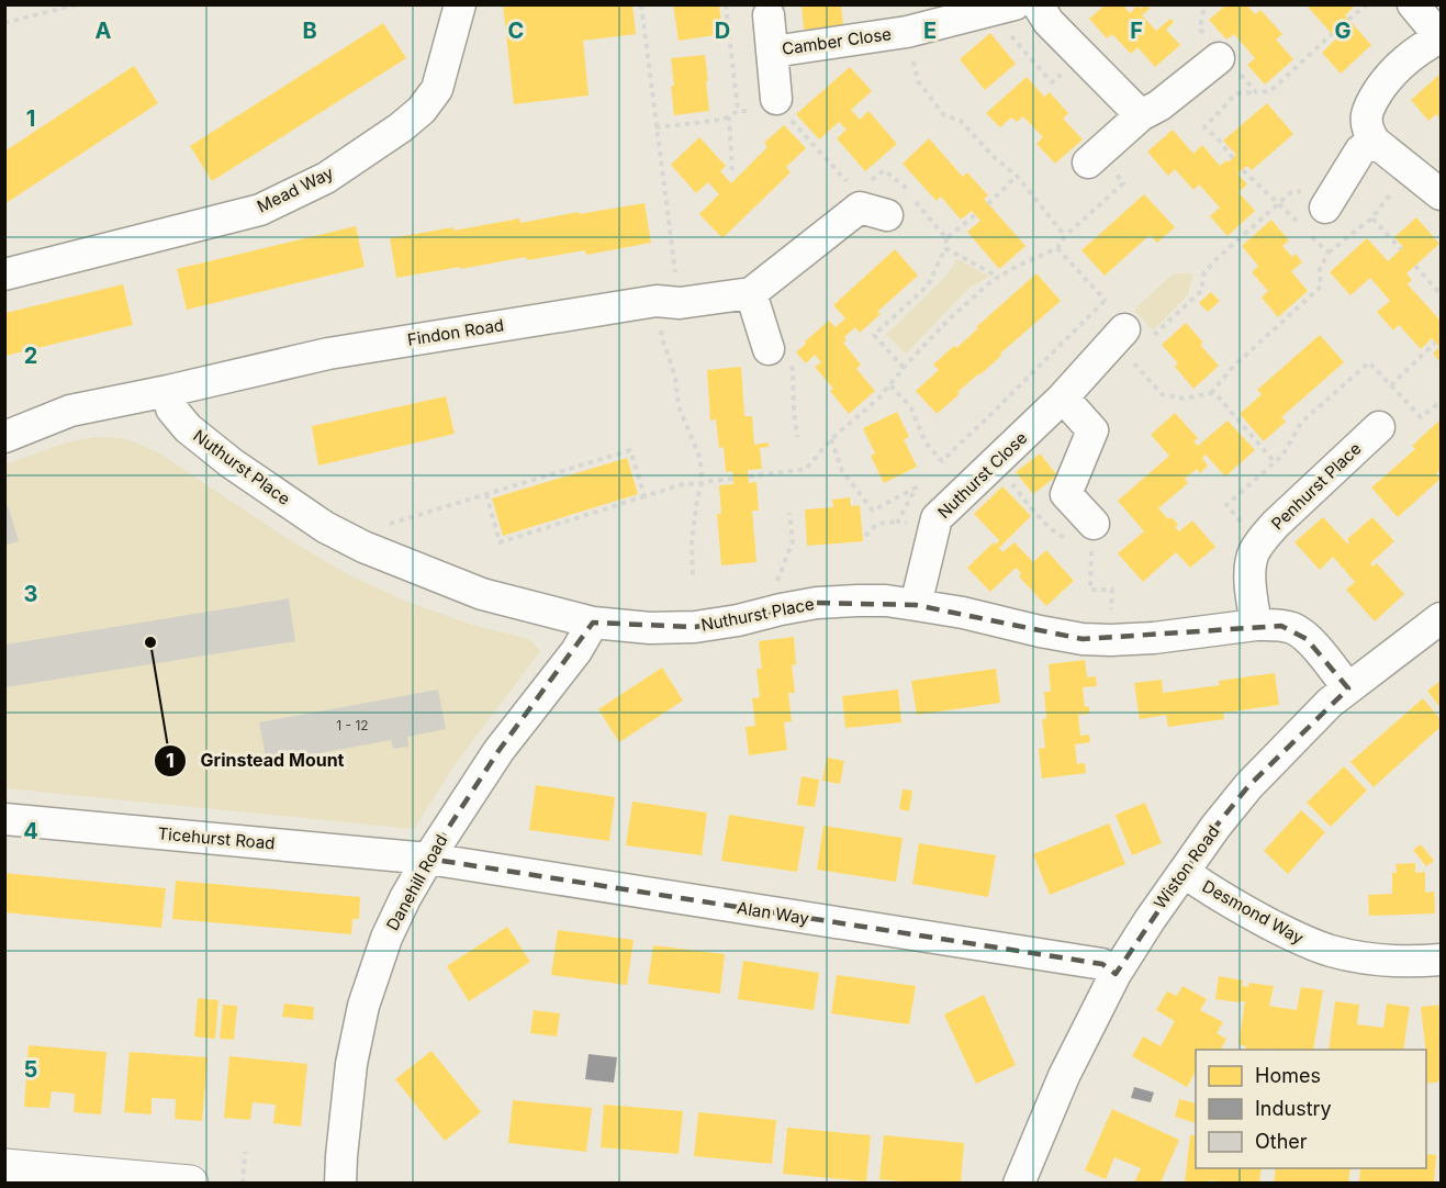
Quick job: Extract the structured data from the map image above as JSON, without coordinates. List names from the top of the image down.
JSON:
{
  "streets": {
    "street": [
      "Camber Close",
      "Mead Way",
      "Findon Road",
      "Nuthurst Place",
      "Nuthurst Close",
      "Penhurst Place",
      "Ticehurst Road",
      "Wiston Road",
      "Danehill Road",
      "Desmond Way",
      "Alan Way"
    ]
  },
  "crossings": [
    ["Findon Road", "Nuthurst Place"],
    ["Nuthurst Place", "Nuthurst Close"],
    ["Nuthurst Place", "Penhurst Place"],
    ["Nuthurst Place", "Wiston Road"],
    ["Nuthurst Place", "Danehill Road"],
    ["Ticehurst Road", "Danehill Road"],
    ["Ticehurst Road", "Alan Way"],
    ["Wiston Road", "Desmond Way"],
    ["Wiston Road", "Alan Way"],
    ["Danehill Road", "Alan Way"]
  ],
  "places": ["Grinstead Mount"],
  "house_numbers": ["1 - 12"],
  "legend": ["Homes", "Industry", "Other"],
  "grid": {
    "columns": [
      "A",
      "B",
      "C",
      "D",
      "E",
      "F",
      "G"
    ],
    "rows": [
      "1",
      "2",
      "3",
      "4",
      "5"
    ]
  }
}
